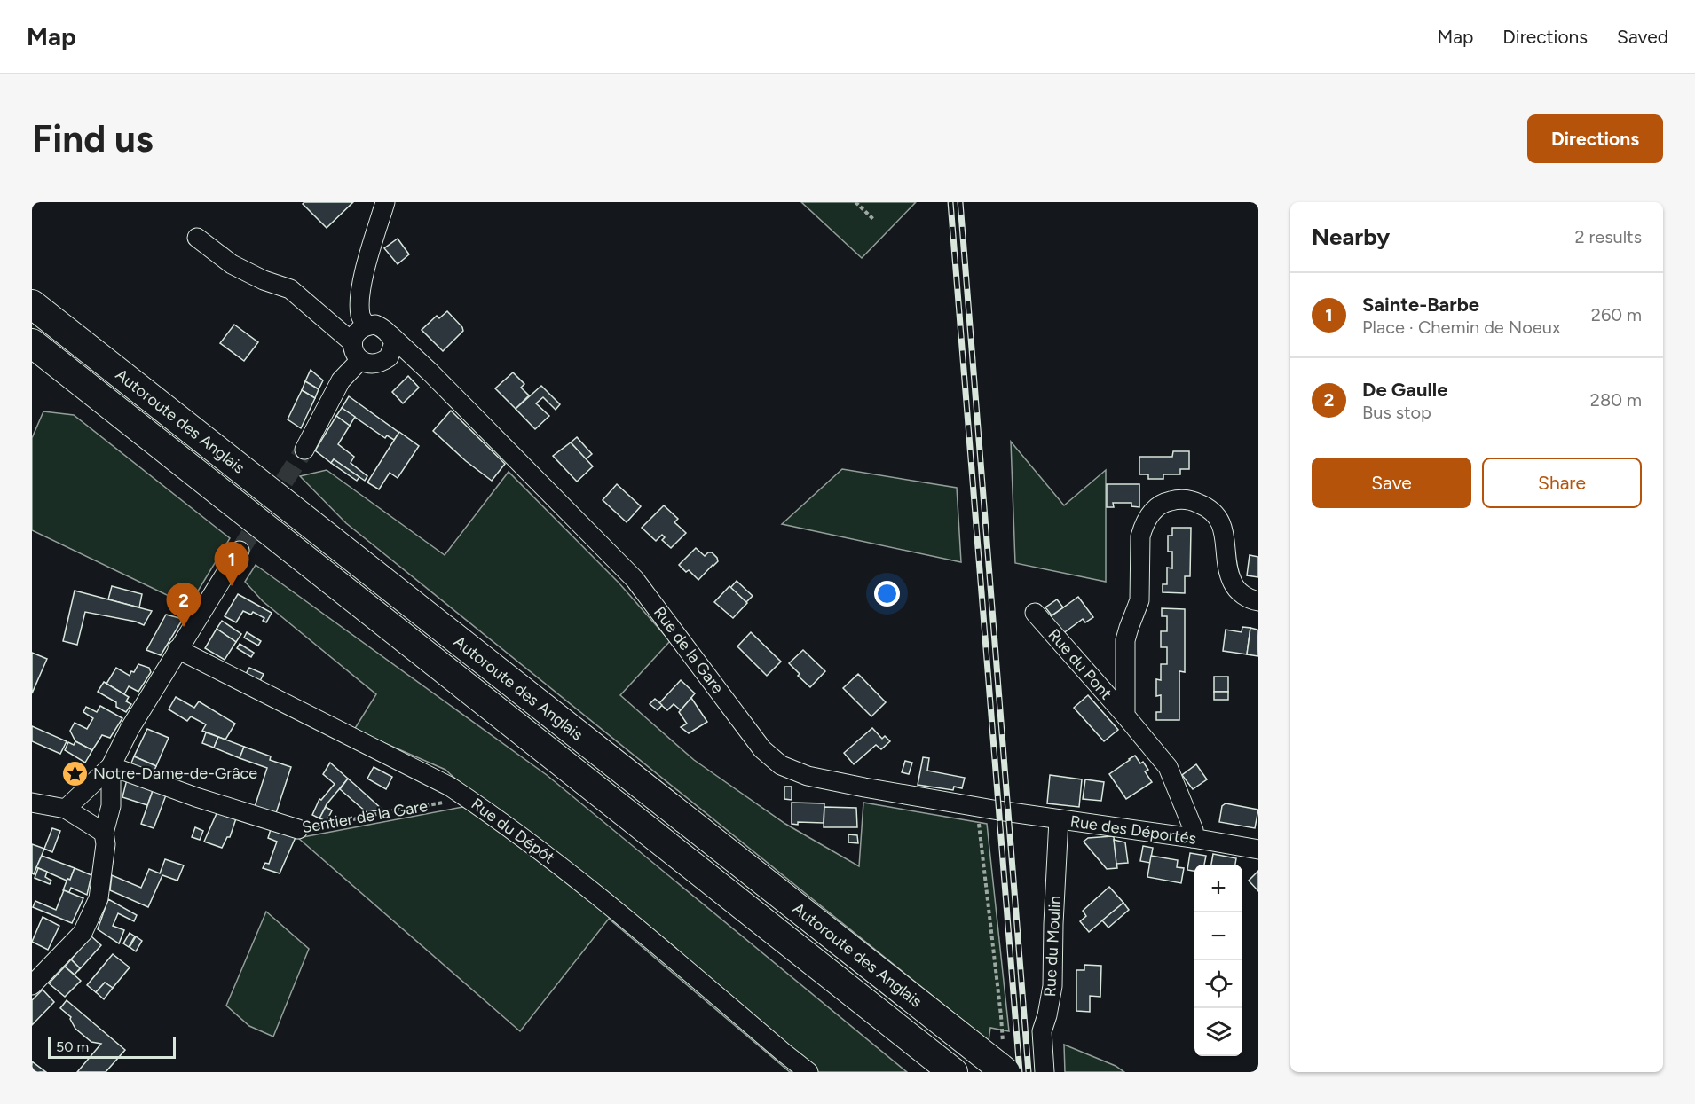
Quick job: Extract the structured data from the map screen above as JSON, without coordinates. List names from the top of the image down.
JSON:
{
  "streets": {
    "highway": ["Autoroute des Anglais"],
    "street": [
      "Rue de la Gare",
      "Rue du Pont",
      "Sentier de la Gare",
      "Rue des Déportés",
      "Rue du Dépôt",
      "Rue du Moulin"
    ]
  },
  "crossings": [
    ["Rue de la Gare", "Rue des Déportés"],
    ["Rue du Pont", "Rue des Déportés"],
    ["Sentier de la Gare", "Rue du Dépôt"],
    ["Rue des Déportés", "Rue du Moulin"]
  ],
  "places": {
    "place": ["Notre-Dame-de-Grâce"]
  },
  "scale_bar": "50 m",
  "page": {
    "header": "Map",
    "nav": ["Map", "Directions", "Saved"],
    "buttons": [
      "Directions",
      ["Save", "Share"]
    ],
    "title": "Find us",
    "heading": ["Nearby", "2 results"],
    "list": [
      {
        "mark": "1",
        "name": "Sainte-Barbe",
        "note": "Place · Chemin de Noeux",
        "value": "260 m"
      },
      {
        "mark": "2",
        "name": "De Gaulle",
        "note": "Bus stop",
        "value": "280 m"
      }
    ],
    "pins": ["1", "2"],
    "map_buttons": ["+", "−"],
    "scale": "50 m"
  }
}
